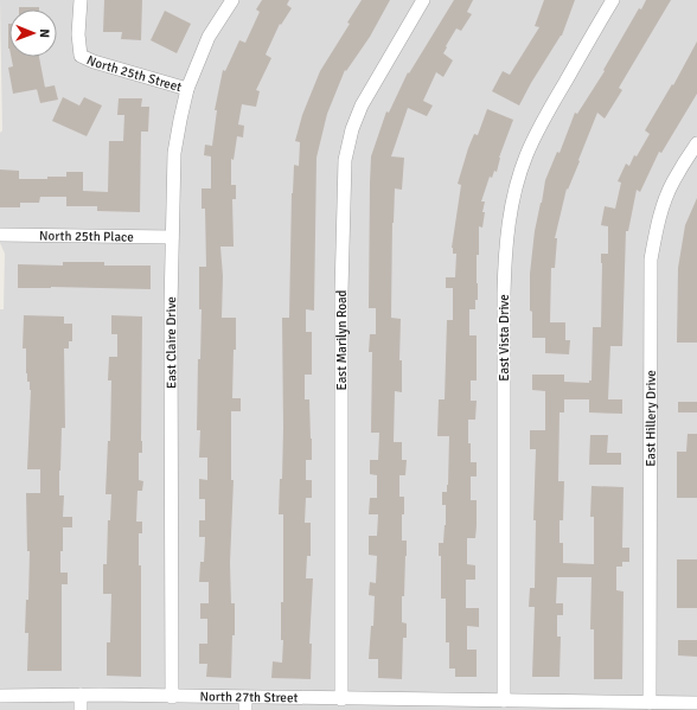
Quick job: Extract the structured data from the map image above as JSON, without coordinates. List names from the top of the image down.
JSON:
{
  "streets": {
    "street": [
      "North 25th Street",
      "North 25th Place",
      "East Vista Drive",
      "East Marilyn Road",
      "East Claire Drive",
      "East Hillery Drive",
      "North 27th Street"
    ]
  },
  "crossings": [
    ["North 25th Street", "East Claire Drive"],
    ["North 25th Place", "East Claire Drive"],
    ["East Vista Drive", "North 27th Street"],
    ["East Marilyn Road", "North 27th Street"],
    ["East Claire Drive", "North 27th Street"],
    ["East Hillery Drive", "North 27th Street"]
  ],
  "north": "right"
}
